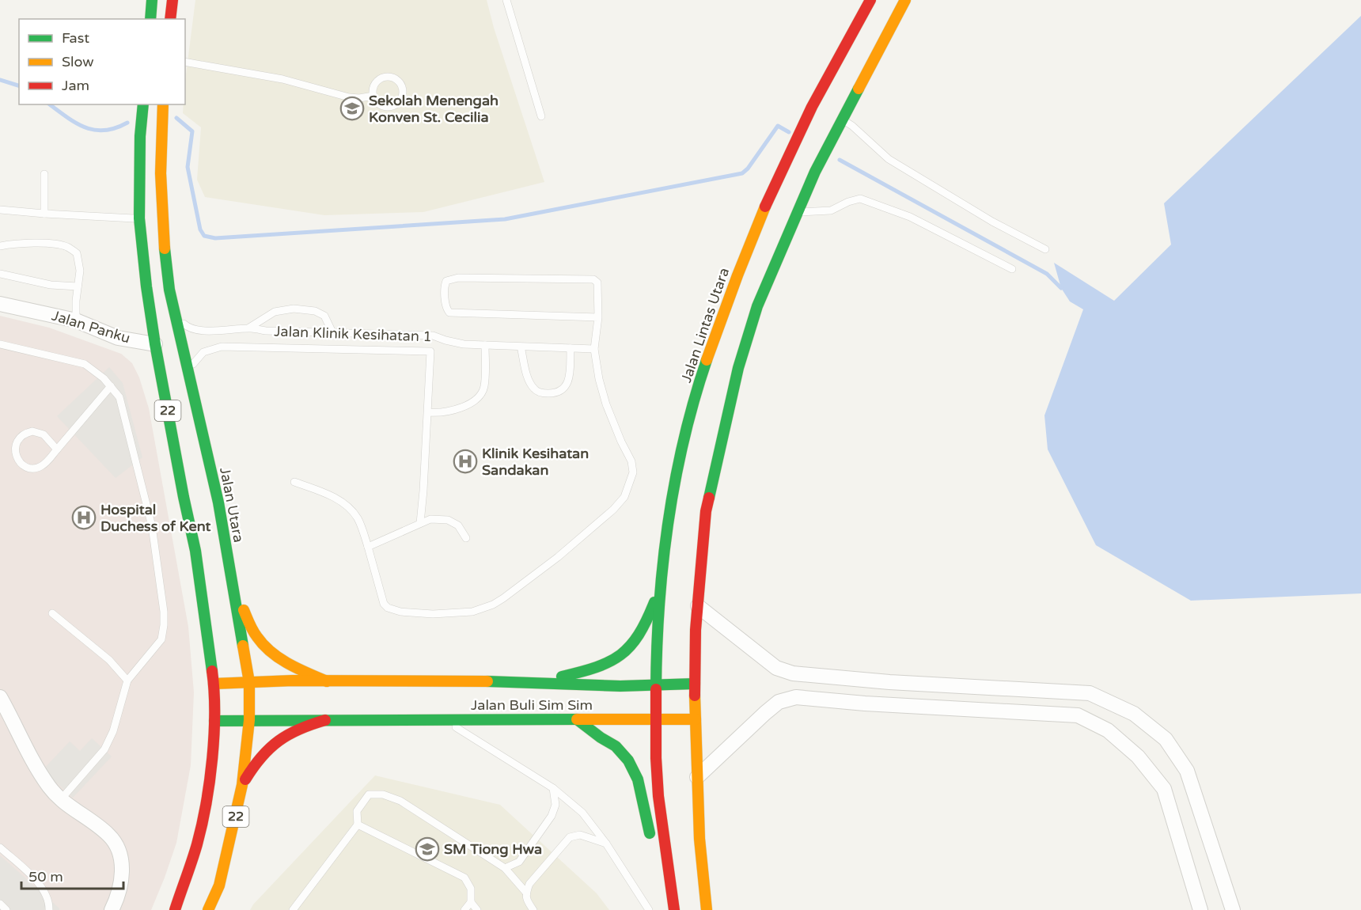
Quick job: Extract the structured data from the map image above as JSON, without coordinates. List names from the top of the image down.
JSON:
{
  "streets": {
    "main road": [
      "Jalan Lintas Utara",
      "22",
      "Jalan Utara",
      "Jalan Buli Sim Sim"
    ],
    "street": ["Jalan Panku"],
    "lane": ["Jalan Klinik Kesihatan 1"]
  },
  "crossings": [
    ["Jalan Lintas Utara", "Jalan Buli Sim Sim"],
    ["Jalan Panku", "22"],
    ["Jalan Klinik Kesihatan 1", "Jalan Utara"],
    ["22", "Jalan Buli Sim Sim"],
    ["Jalan Utara", "Jalan Buli Sim Sim"]
  ],
  "places": {
    "school or university": ["Sekolah Menengah Konven St. Cecilia", "SM Tiong Hwa"],
    "hospital": ["Klinik Kesihatan Sandakan", "Hospital Duchess of Kent"]
  },
  "legend": ["Fast", "Slow", "Jam"],
  "scale_bar": "50 m"
}
